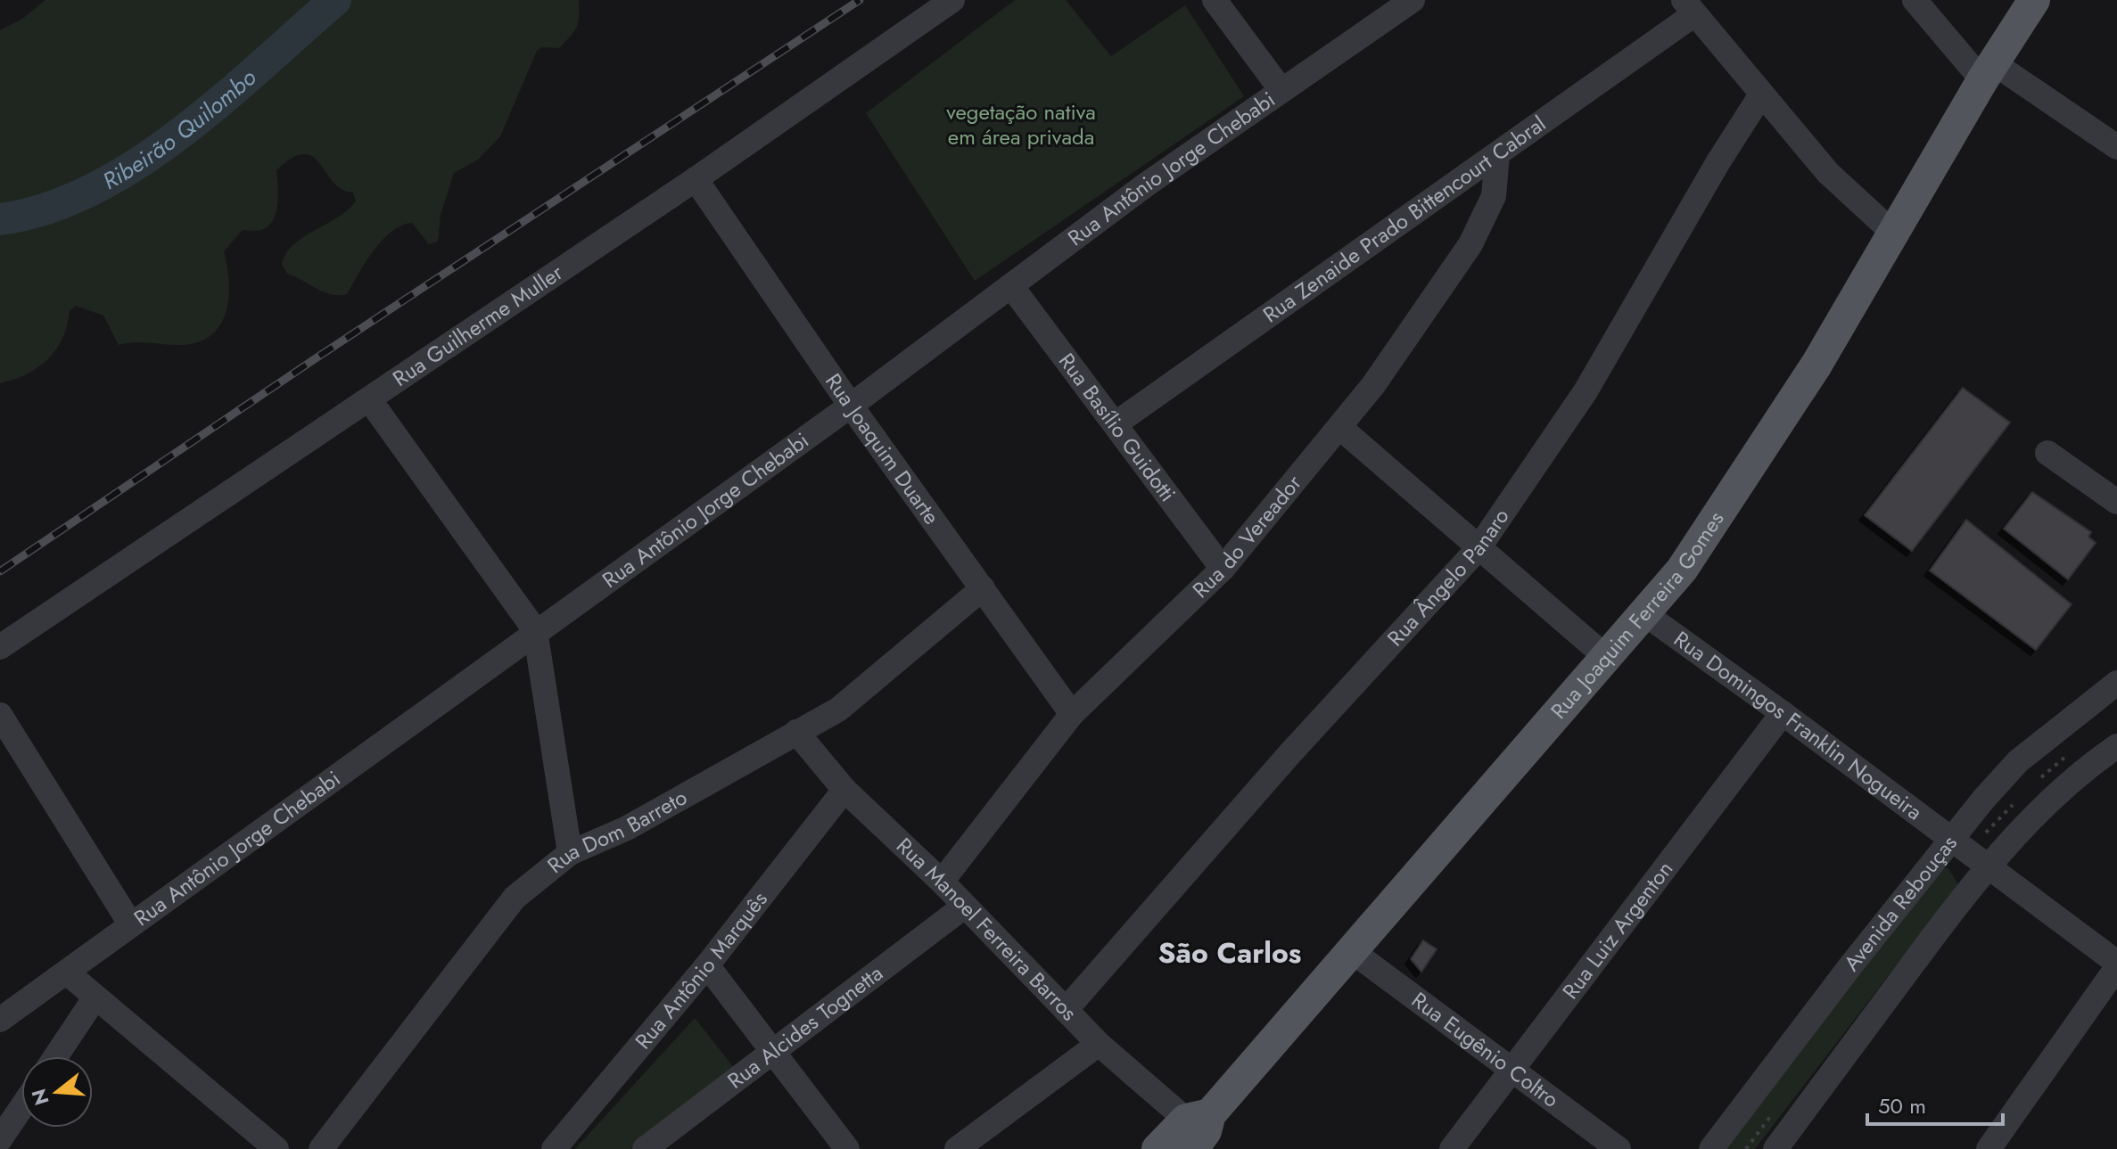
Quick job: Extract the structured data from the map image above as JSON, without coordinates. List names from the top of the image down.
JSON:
{
  "streets": {
    "main road": ["Rua Joaquim Ferreira Gomes"],
    "street": [
      "Rua Antônio Jorge Chebabi",
      "Rua Zenaide Prado Bittencourt Cabral",
      "Rua Guilherme Muller",
      "Rua Basílio Guidotti",
      "Rua Joaquim Duarte",
      "Rua do Vereador",
      "Rua Ângelo Panaro",
      "Rua Domingos Franklin Nogueira",
      "Rua Dom Barreto",
      "Avenida Rebouças",
      "Rua Luiz Argenton",
      "Rua Manoel Ferreira Barros",
      "Rua Antônio Marquês",
      "Rua Alcides Tognetta",
      "Rua Eugênio Coltro"
    ]
  },
  "crossings": [
    ["Rua Antônio Jorge Chebabi", "Rua Basílio Guidotti"],
    ["Rua Antônio Jorge Chebabi", "Rua Joaquim Duarte"],
    ["Rua Zenaide Prado Bittencourt Cabral", "Rua Basílio Guidotti"],
    ["Rua Zenaide Prado Bittencourt Cabral", "Rua do Vereador"],
    ["Rua Guilherme Muller", "Rua Joaquim Duarte"],
    ["Rua Basílio Guidotti", "Rua do Vereador"],
    ["Rua Joaquim Duarte", "Rua do Vereador"],
    ["Rua Joaquim Duarte", "Rua Dom Barreto"],
    ["Rua do Vereador", "Rua Manoel Ferreira Barros"],
    ["Rua Ângelo Panaro", "Rua Manoel Ferreira Barros"],
    ["Rua Joaquim Ferreira Gomes", "Rua Domingos Franklin Nogueira"],
    ["Rua Joaquim Ferreira Gomes", "Rua Manoel Ferreira Barros"],
    ["Rua Joaquim Ferreira Gomes", "Rua Eugênio Coltro"],
    ["Rua Domingos Franklin Nogueira", "Avenida Rebouças"],
    ["Rua Domingos Franklin Nogueira", "Rua Luiz Argenton"],
    ["Rua Dom Barreto", "Rua Manoel Ferreira Barros"],
    ["Rua Luiz Argenton", "Rua Eugênio Coltro"],
    ["Rua Manoel Ferreira Barros", "Rua Antônio Marquês"],
    ["Rua Manoel Ferreira Barros", "Rua Alcides Tognetta"]
  ],
  "districts": ["São Carlos"],
  "water": ["Ribeirão Quilombo"],
  "parks": ["vegetação nativa em área privada"],
  "scale_bar": "50 m",
  "north": "left"
}
